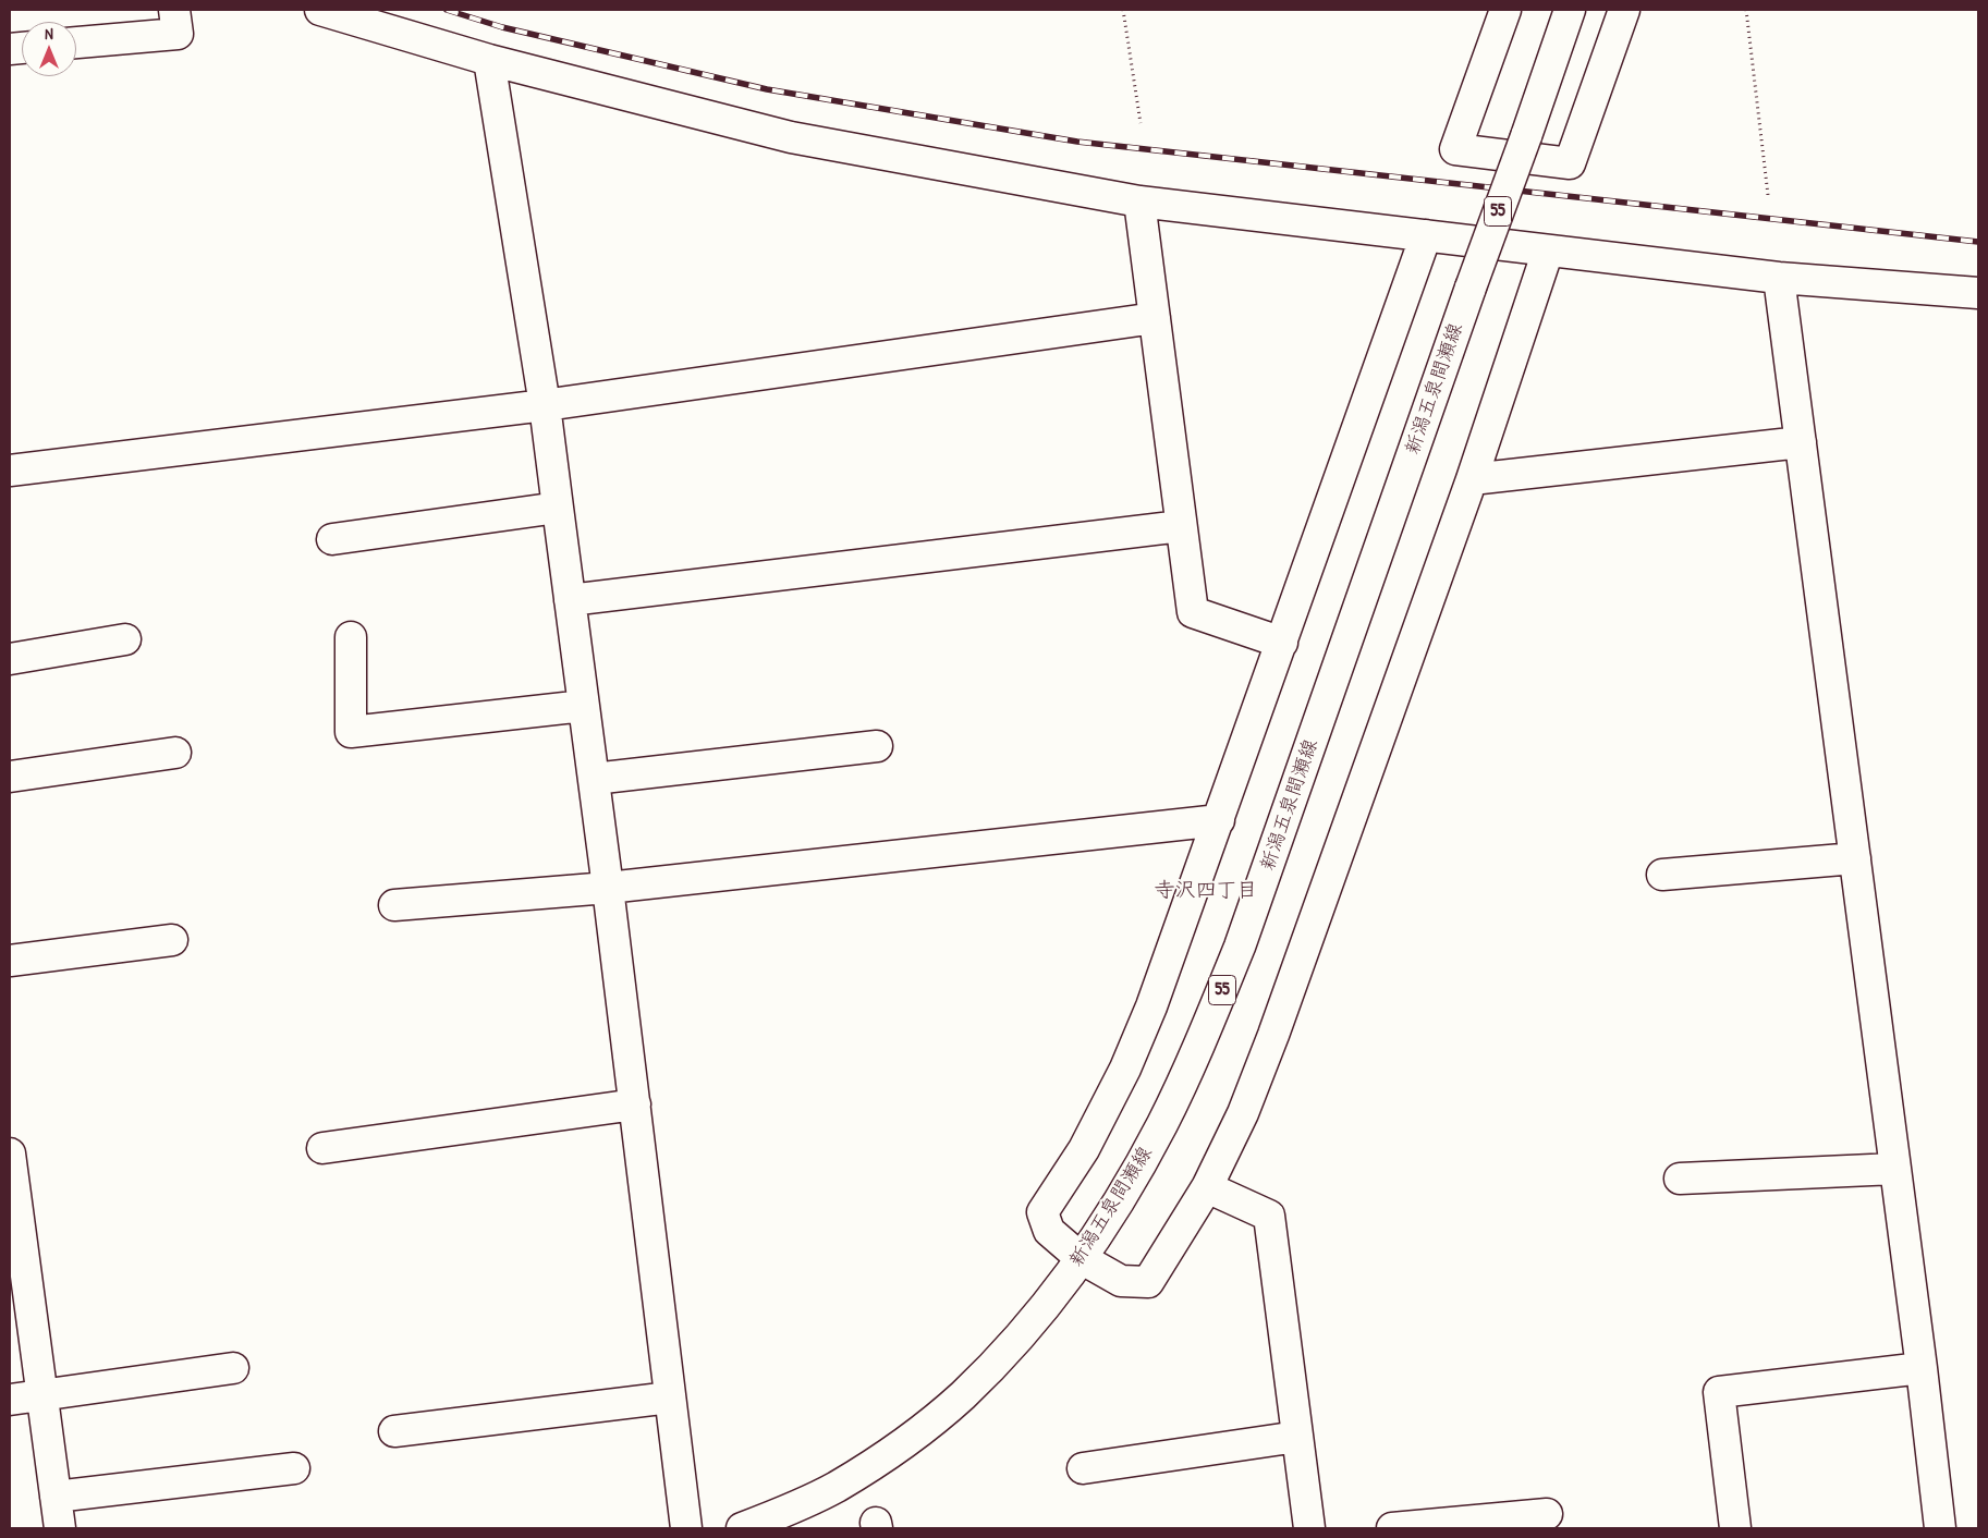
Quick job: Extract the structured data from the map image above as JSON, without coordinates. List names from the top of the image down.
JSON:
{
  "streets": {
    "street": ["55", "新潟五泉間瀬線"]
  },
  "districts": ["寺沢四丁目"],
  "north": "top"
}
